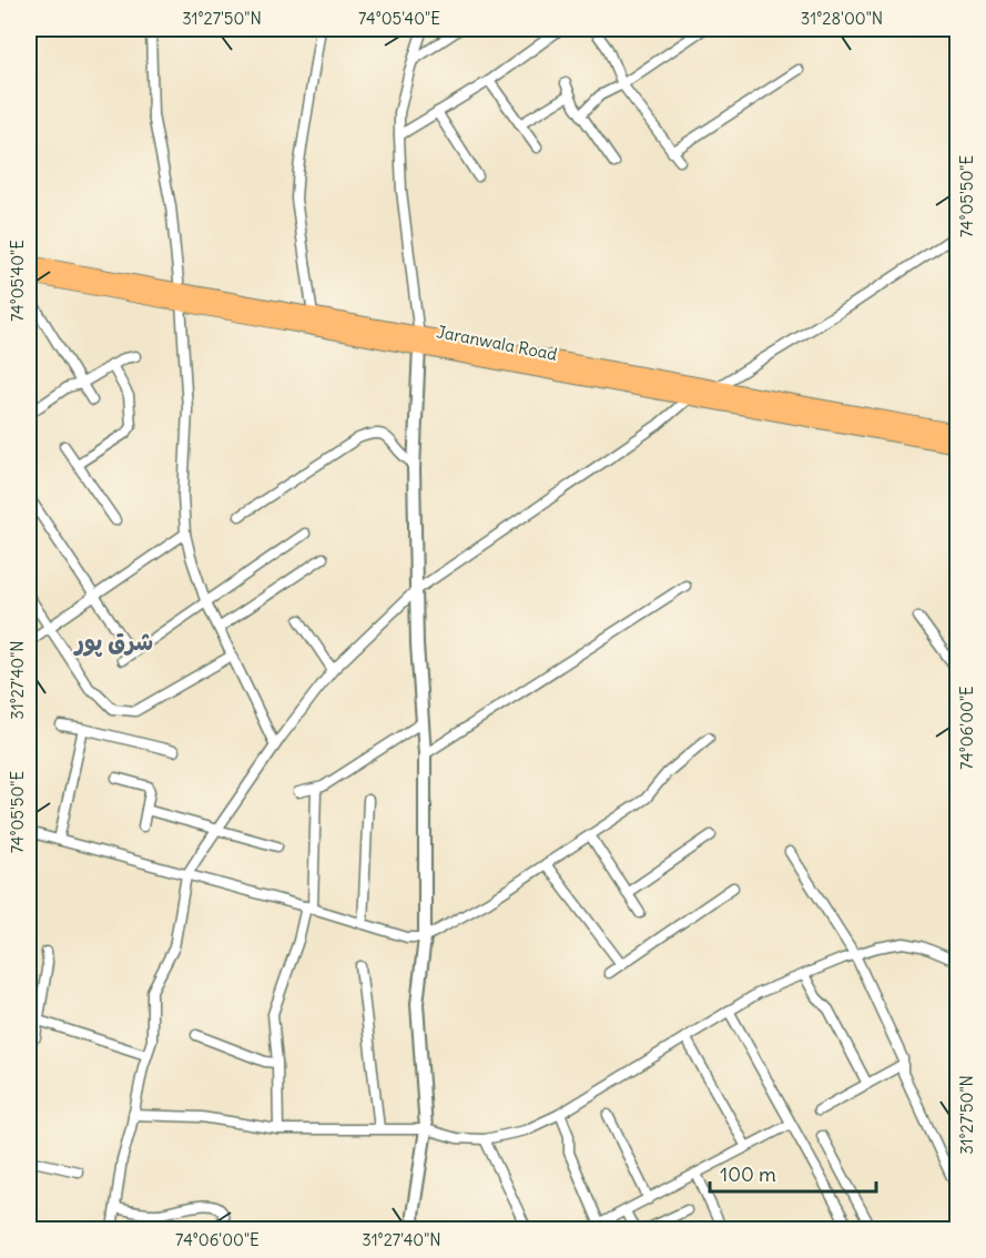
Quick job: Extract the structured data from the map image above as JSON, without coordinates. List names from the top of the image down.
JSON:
{
  "streets": {
    "main road": ["Jaranwala Road"]
  },
  "districts": ["شرق پور"],
  "scale_bar": "100 m",
  "coordinates": [
    "31°27'50\"N",
    "74°05'40\"E",
    "31°28'00\"N",
    "74°05'50\"E",
    "31°27'40\"N",
    "74°06'00\"E"
  ]
}
